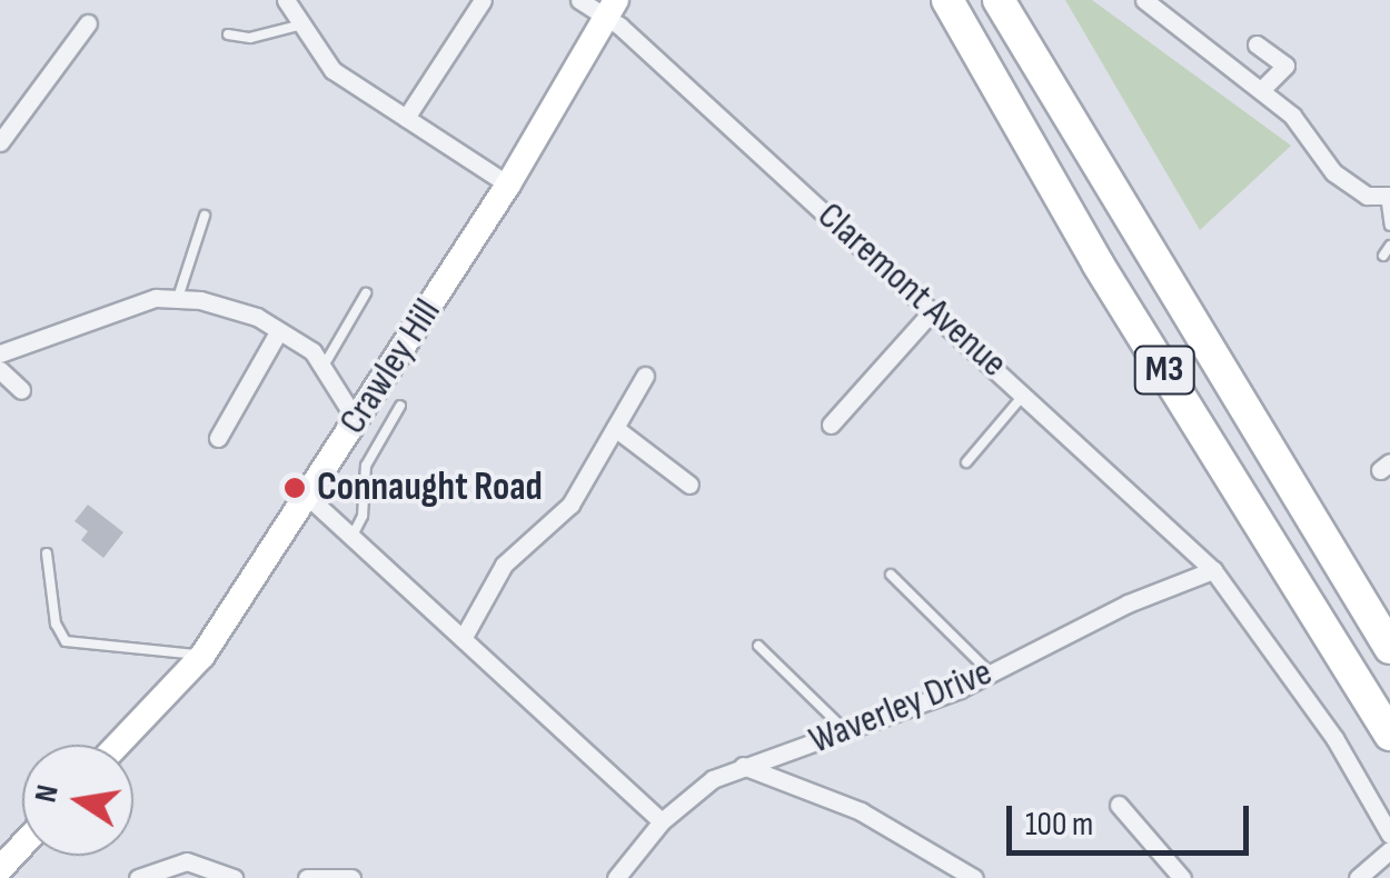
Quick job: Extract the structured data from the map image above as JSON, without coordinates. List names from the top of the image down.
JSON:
{
  "streets": {
    "highway": ["M3"],
    "street": ["Claremont Avenue", "Crawley Hill", "Waverley Drive"]
  },
  "crossings": [
    ["Claremont Avenue", "Crawley Hill"],
    ["Claremont Avenue", "Waverley Drive"]
  ],
  "places": ["Connaught Road"],
  "scale_bar": "100 m",
  "north": "left"
}
